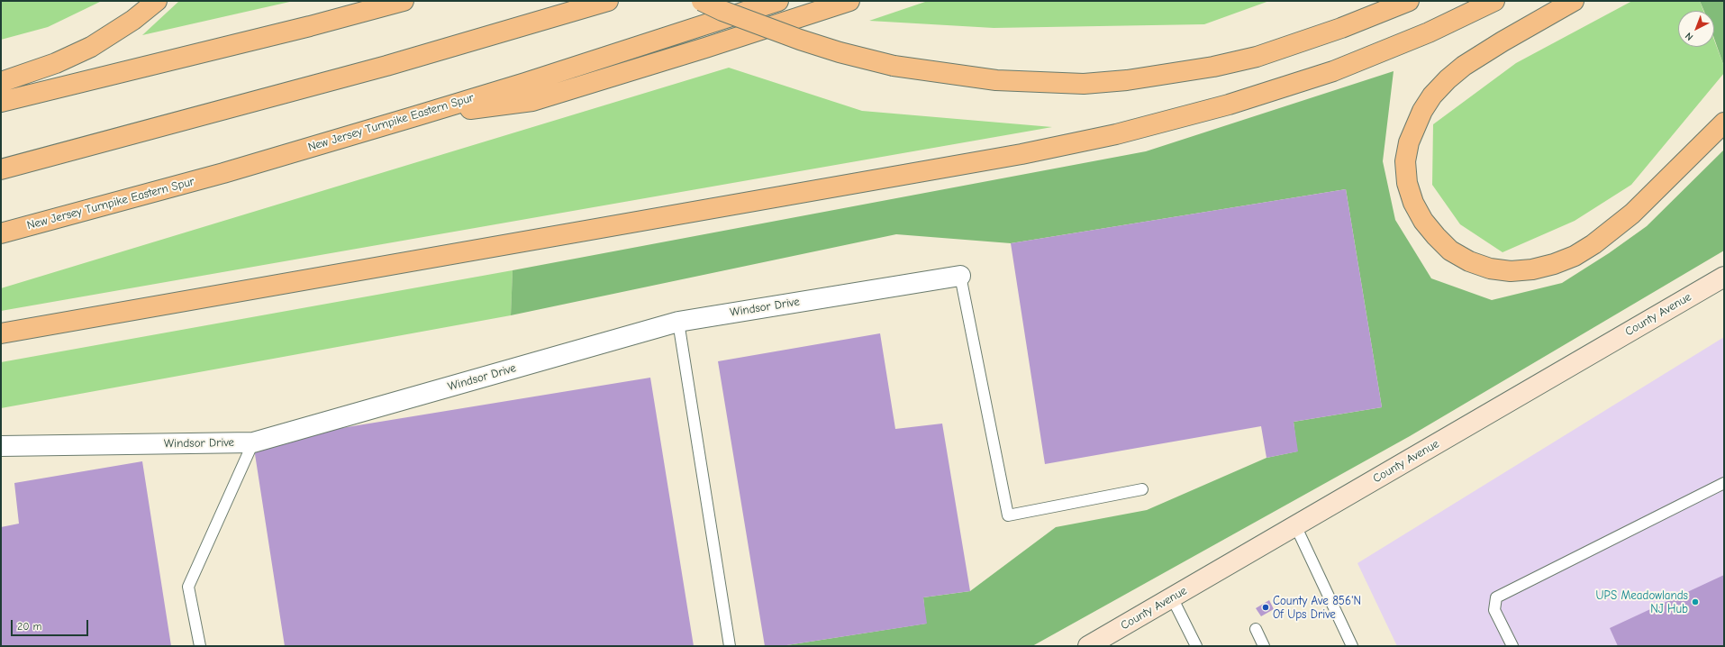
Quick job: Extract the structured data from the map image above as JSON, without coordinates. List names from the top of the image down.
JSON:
{
  "streets": {
    "highway": ["New Jersey Turnpike Eastern Spur"],
    "main road": ["County Avenue"],
    "street": ["Windsor Drive"]
  },
  "places": ["UPS Meadowlands NJ Hub", "County Ave 856'N Of Ups Drive"],
  "scale_bar": "20 m",
  "north": "bottom left"
}
